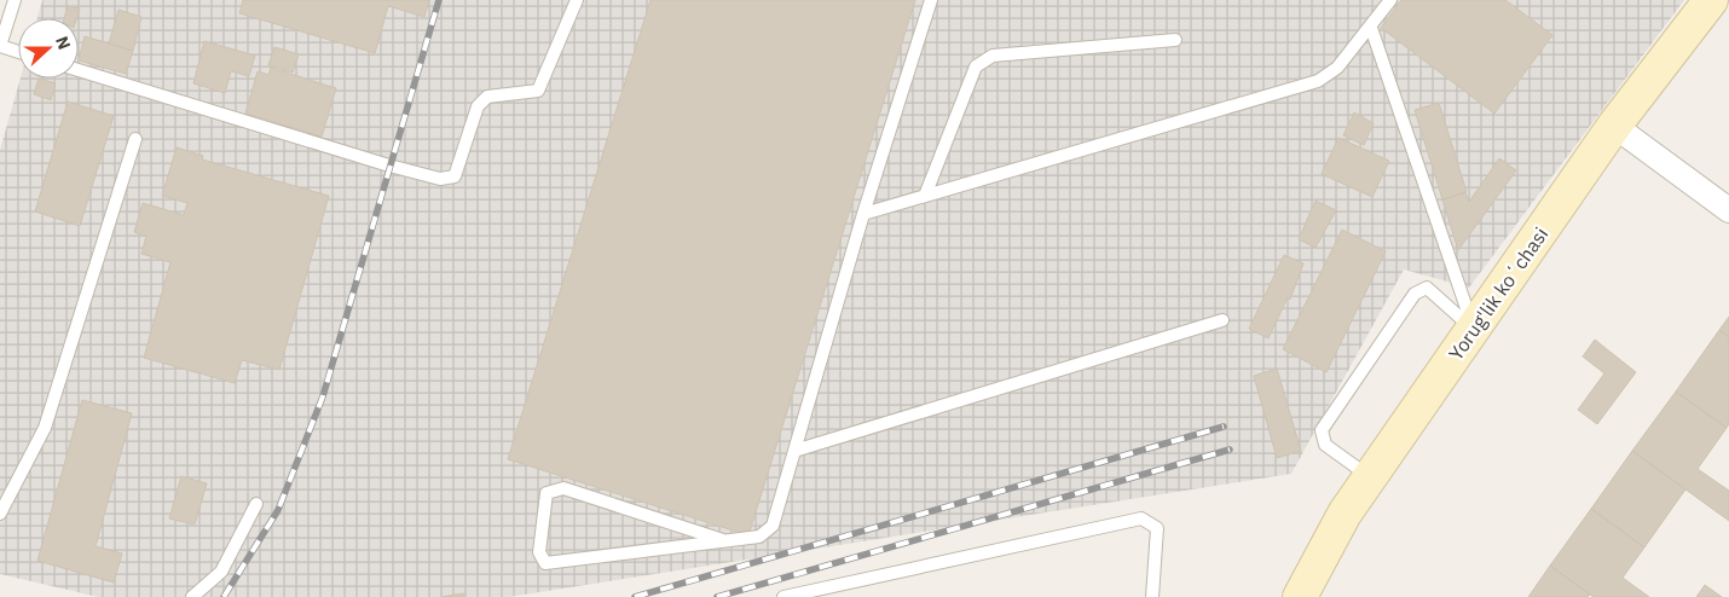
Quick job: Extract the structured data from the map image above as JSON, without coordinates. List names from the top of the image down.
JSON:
{
  "streets": {
    "main road": ["Yorug'lik koʻchasi"]
  },
  "north": "right"
}
